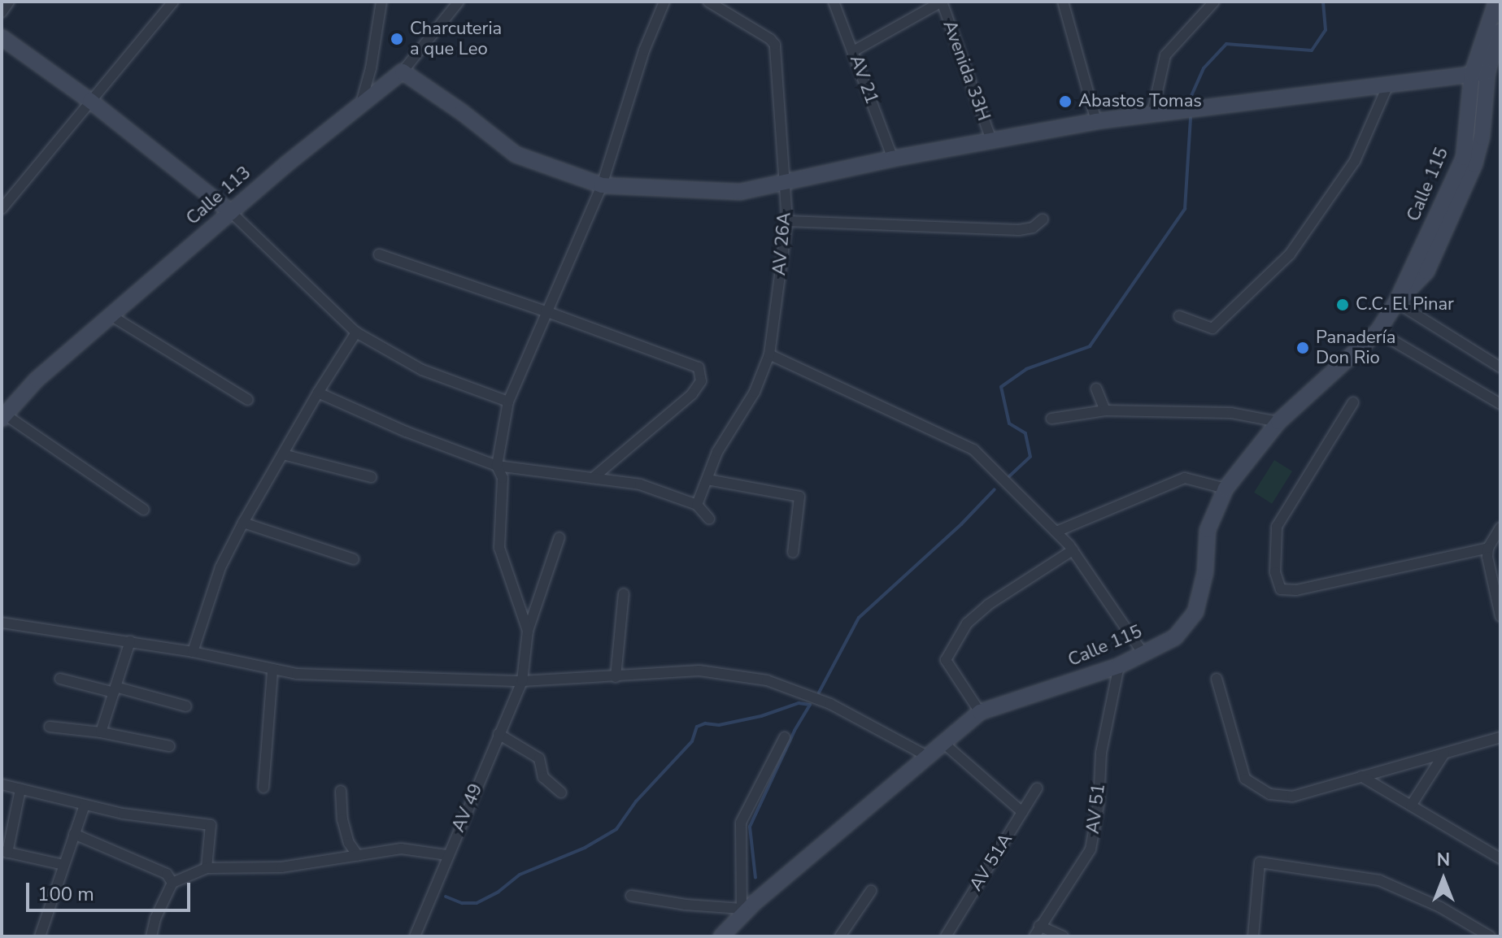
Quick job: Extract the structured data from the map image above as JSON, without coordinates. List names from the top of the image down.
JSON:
{
  "streets": {
    "street": [
      "Avenida 33H",
      "AV 21",
      "Calle 115",
      "Calle 113",
      "AV 26A",
      "AV 49",
      "AV 51",
      "AV 51A"
    ]
  },
  "crossings": [
    ["Calle 115", "AV 51"]
  ],
  "places": [
    "Charcuteria a que Leo",
    "Abastos Tomas",
    "C.C. El Pinar",
    "Panadería Don Rio"
  ],
  "scale_bar": "100 m",
  "north": "top"
}
